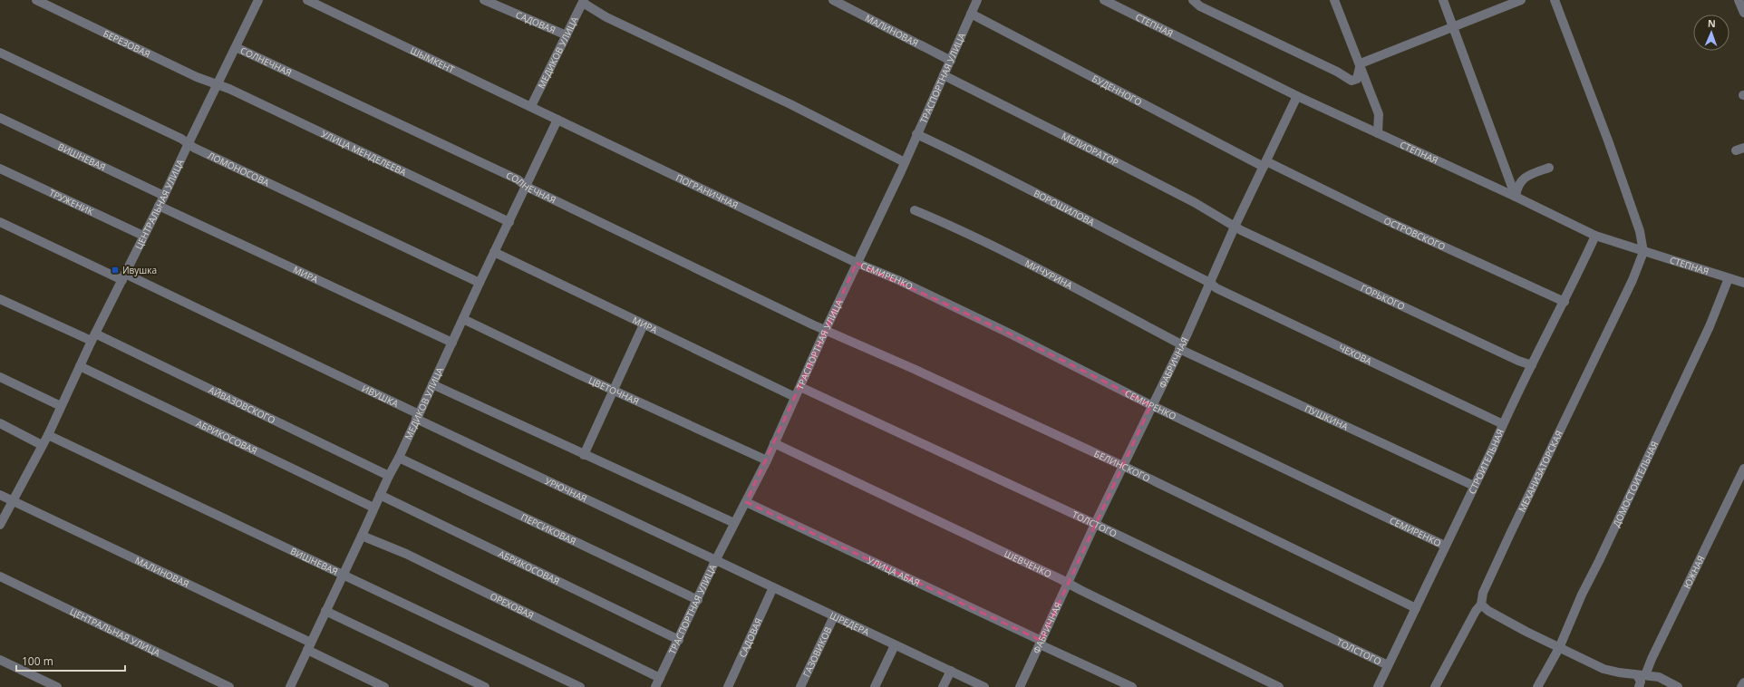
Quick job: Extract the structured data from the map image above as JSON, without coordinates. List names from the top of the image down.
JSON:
{
  "streets": {
    "street": [
      "САДОВАЯ",
      "СТЕПНАЯ",
      "МАЛИНОВАЯ",
      "БЕРЕЗОВАЯ",
      "МЕДИКОВ УЛИЦА",
      "ШЫМКЕНТ",
      "СОЛНЕЧНАЯ",
      "ТРАСПОРТНАЯ УЛИЦА",
      "БУДЕННОГО",
      "МЕЛИОРАТОР",
      "УЛИЦА МЕНДЕЛЕЕВА",
      "ВИШНЕВАЯ",
      "ЛОМОНОСОВА",
      "ПОГРАНИЧНАЯ",
      "ТРУЖЕНИК",
      "ЦЕНТРАЛЬНАЯ УЛИЦА",
      "ВОРОШИЛОВА",
      "ОСТРОВСКОГО",
      "МИРА",
      "МИЧУРИНА",
      "СЕМИРЕНКО",
      "ГОРЬКОГО",
      "ЧЕХОВА",
      "ФАБРИЧНАЯ",
      "ЦВЕТОЧНАЯ",
      "ИВУШКА",
      "АЙВАЗОВСКОГО",
      "ПУШКИНА",
      "АБРИКОСОВАЯ",
      "СТРОИТЕЛЬНАЯ",
      "БЕЛИНСКОГО",
      "МЕХАНИЗАТОРСКАЯ",
      "ДОМОСТОИТЕЛЬНАЯ",
      "УРЮЧНАЯ",
      "ТОЛСТОГО",
      "ПЕРСИКОВАЯ",
      "ШЕВЧЕНКО",
      "УЛИЦА АБАЯ",
      "ЮЖНАЯ",
      "ОРЕХОВАЯ",
      "ШРЕДЕРА",
      "ГАЗОВИКОВ"
    ]
  },
  "crossings": [
    ["САДОВАЯ", "МЕДИКОВ УЛИЦА"],
    ["САДОВАЯ", "ШРЕДЕРА"],
    ["СТЕПНАЯ", "ФАБРИЧНАЯ"],
    ["СТЕПНАЯ", "СТРОИТЕЛЬНАЯ"],
    ["СТЕПНАЯ", "МЕХАНИЗАТОРСКАЯ"],
    ["СТЕПНАЯ", "ДОМОСТОИТЕЛЬНАЯ"],
    ["МАЛИНОВАЯ", "МЕДИКОВ УЛИЦА"],
    ["МАЛИНОВАЯ", "ТРАСПОРТНАЯ УЛИЦА"],
    ["МАЛИНОВАЯ", "ЦЕНТРАЛЬНАЯ УЛИЦА"],
    ["БЕРЕЗОВАЯ", "УЛИЦА МЕНДЕЛЕЕВА"],
    ["БЕРЕЗОВАЯ", "ЦЕНТРАЛЬНАЯ УЛИЦА"],
    ["МЕДИКОВ УЛИЦА", "ШЫМКЕНТ"],
    ["МЕДИКОВ УЛИЦА", "СОЛНЕЧНАЯ"],
    ["МЕДИКОВ УЛИЦА", "УЛИЦА МЕНДЕЛЕЕВА"],
    ["МЕДИКОВ УЛИЦА", "ВИШНЕВАЯ"],
    ["МЕДИКОВ УЛИЦА", "ЛОМОНОСОВА"],
    ["МЕДИКОВ УЛИЦА", "ПОГРАНИЧНАЯ"],
    ["МЕДИКОВ УЛИЦА", "МИРА"],
    ["МЕДИКОВ УЛИЦА", "ЦВЕТОЧНАЯ"],
    ["МЕДИКОВ УЛИЦА", "ИВУШКА"],
    ["МЕДИКОВ УЛИЦА", "АЙВАЗОВСКОГО"],
    ["МЕДИКОВ УЛИЦА", "АБРИКОСОВАЯ"],
    ["МЕДИКОВ УЛИЦА", "УРЮЧНАЯ"],
    ["МЕДИКОВ УЛИЦА", "ПЕРСИКОВАЯ"],
    ["МЕДИКОВ УЛИЦА", "ОРЕХОВАЯ"],
    ["ШЫМКЕНТ", "ПОГРАНИЧНАЯ"],
    ["СОЛНЕЧНАЯ", "ТРАСПОРТНАЯ УЛИЦА"],
    ["СОЛНЕЧНАЯ", "ЦЕНТРАЛЬНАЯ УЛИЦА"],
    ["СОЛНЕЧНАЯ", "БЕЛИНСКОГО"],
    ["ТРАСПОРТНАЯ УЛИЦА", "БУДЕННОГО"],
    ["ТРАСПОРТНАЯ УЛИЦА", "МЕЛИОРАТОР"],
    ["ТРАСПОРТНАЯ УЛИЦА", "ПОГРАНИЧНАЯ"],
    ["ТРАСПОРТНАЯ УЛИЦА", "ВОРОШИЛОВА"],
    ["ТРАСПОРТНАЯ УЛИЦА", "МИРА"],
    ["ТРАСПОРТНАЯ УЛИЦА", "СЕМИРЕНКО"],
    ["ТРАСПОРТНАЯ УЛИЦА", "ЦВЕТОЧНАЯ"],
    ["ТРАСПОРТНАЯ УЛИЦА", "АБРИКОСОВАЯ"],
    ["ТРАСПОРТНАЯ УЛИЦА", "БЕЛИНСКОГО"],
    ["ТРАСПОРТНАЯ УЛИЦА", "УРЮЧНАЯ"],
    ["ТРАСПОРТНАЯ УЛИЦА", "ТОЛСТОГО"],
    ["ТРАСПОРТНАЯ УЛИЦА", "ПЕРСИКОВАЯ"],
    ["ТРАСПОРТНАЯ УЛИЦА", "ШЕВЧЕНКО"],
    ["ТРАСПОРТНАЯ УЛИЦА", "УЛИЦА АБАЯ"],
    ["ТРАСПОРТНАЯ УЛИЦА", "ОРЕХОВАЯ"],
    ["ТРАСПОРТНАЯ УЛИЦА", "ШРЕДЕРА"],
    ["БУДЕННОГО", "ОСТРОВСКОГО"],
    ["БУДЕННОГО", "ФАБРИЧНАЯ"],
    ["МЕЛИОРАТОР", "ГОРЬКОГО"],
    ["МЕЛИОРАТОР", "ФАБРИЧНАЯ"],
    ["УЛИЦА МЕНДЕЛЕЕВА", "ЦЕНТРАЛЬНАЯ УЛИЦА"],
    ["ВИШНЕВАЯ", "ЦЕНТРАЛЬНАЯ УЛИЦА"],
    ["ЛОМОНОСОВА", "ЦЕНТРАЛЬНАЯ УЛИЦА"],
    ["ПОГРАНИЧНАЯ", "СЕМИРЕНКО"],
    ["ТРУЖЕНИК", "ЦЕНТРАЛЬНАЯ УЛИЦА"],
    ["ЦЕНТРАЛЬНАЯ УЛИЦА", "МИРА"],
    ["ЦЕНТРАЛЬНАЯ УЛИЦА", "ИВУШКА"],
    ["ЦЕНТРАЛЬНАЯ УЛИЦА", "АЙВАЗОВСКОГО"],
    ["ЦЕНТРАЛЬНАЯ УЛИЦА", "АБРИКОСОВАЯ"],
    ["ВОРОШИЛОВА", "ЧЕХОВА"],
    ["ВОРОШИЛОВА", "ФАБРИЧНАЯ"],
    ["ОСТРОВСКОГО", "ФАБРИЧНАЯ"],
    ["ОСТРОВСКОГО", "СТРОИТЕЛЬНАЯ"],
    ["МИЧУРИНА", "ФАБРИЧНАЯ"],
    ["МИЧУРИНА", "ПУШКИНА"],
    ["СЕМИРЕНКО", "ФАБРИЧНАЯ"],
    ["СЕМИРЕНКО", "СТРОИТЕЛЬНАЯ"],
    ["ГОРЬКОГО", "ФАБРИЧНАЯ"],
    ["ГОРЬКОГО", "СТРОИТЕЛЬНАЯ"],
    ["ЧЕХОВА", "ФАБРИЧНАЯ"],
    ["ЧЕХОВА", "СТРОИТЕЛЬНАЯ"],
    ["ФАБРИЧНАЯ", "ПУШКИНА"],
    ["ФАБРИЧНАЯ", "БЕЛИНСКОГО"],
    ["ФАБРИЧНАЯ", "ТОЛСТОГО"],
    ["ФАБРИЧНАЯ", "ШЕВЧЕНКО"],
    ["ФАБРИЧНАЯ", "УЛИЦА АБАЯ"],
    ["ИВУШКА", "УРЮЧНАЯ"],
    ["ПУШКИНА", "СТРОИТЕЛЬНАЯ"],
    ["СТРОИТЕЛЬНАЯ", "БЕЛИНСКОГО"],
    ["СТРОИТЕЛЬНАЯ", "ТОЛСТОГО"],
    ["УРЮЧНАЯ", "ШРЕДЕРА"],
    ["ШРЕДЕРА", "ГАЗОВИКОВ"]
  ],
  "places": {
    "transit": ["Ивушка"]
  },
  "scale_bar": "100 m",
  "north": "top"
}
